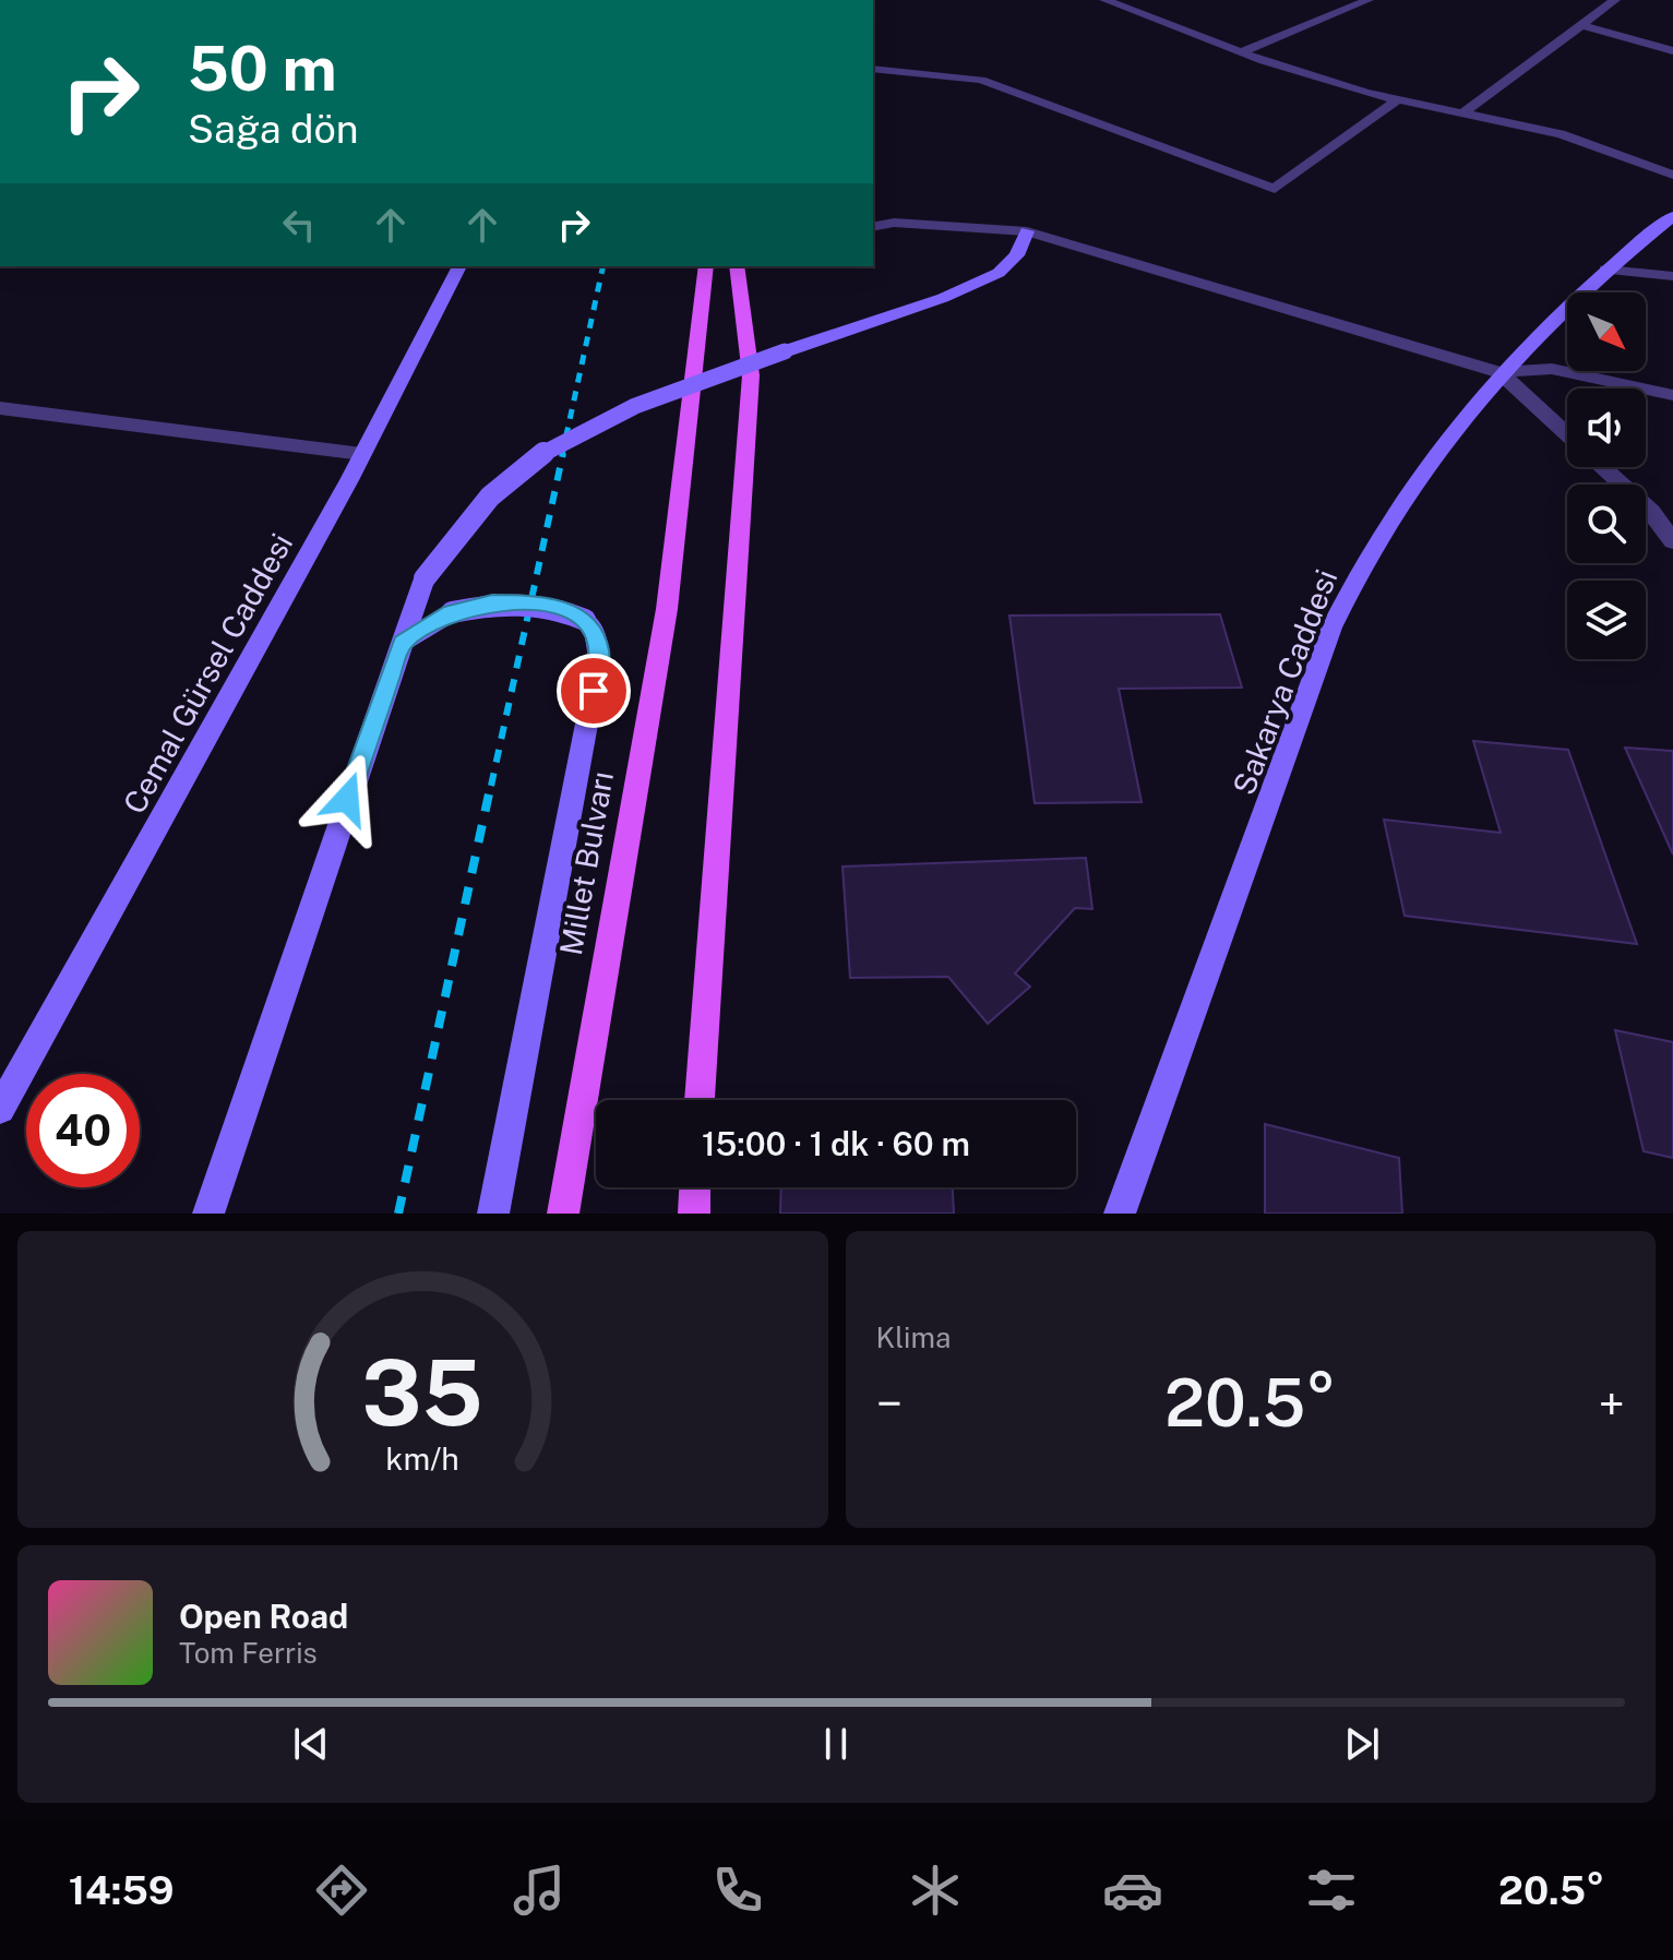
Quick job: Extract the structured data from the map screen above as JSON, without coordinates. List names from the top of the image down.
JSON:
{
  "streets": {
    "main road": ["Millet Bulvarı"],
    "street": ["Cemal Gürsel Caddesi", "Sakarya Caddesi"]
  },
  "north": "bottom right",
  "page": {
    "turn": ["50 m", "Sağa dön"],
    "limit": "40",
    "trip": "15:00 · 1 dk · 60 m",
    "tile": "Klima",
    "heat": ["−", "20.5°", "+"],
    "song": ["Open Road", "Tom Ferris"],
    "tabs": ["14:59", "20.5°"],
    "gauge": ["35", "km/h"]
  }
}
